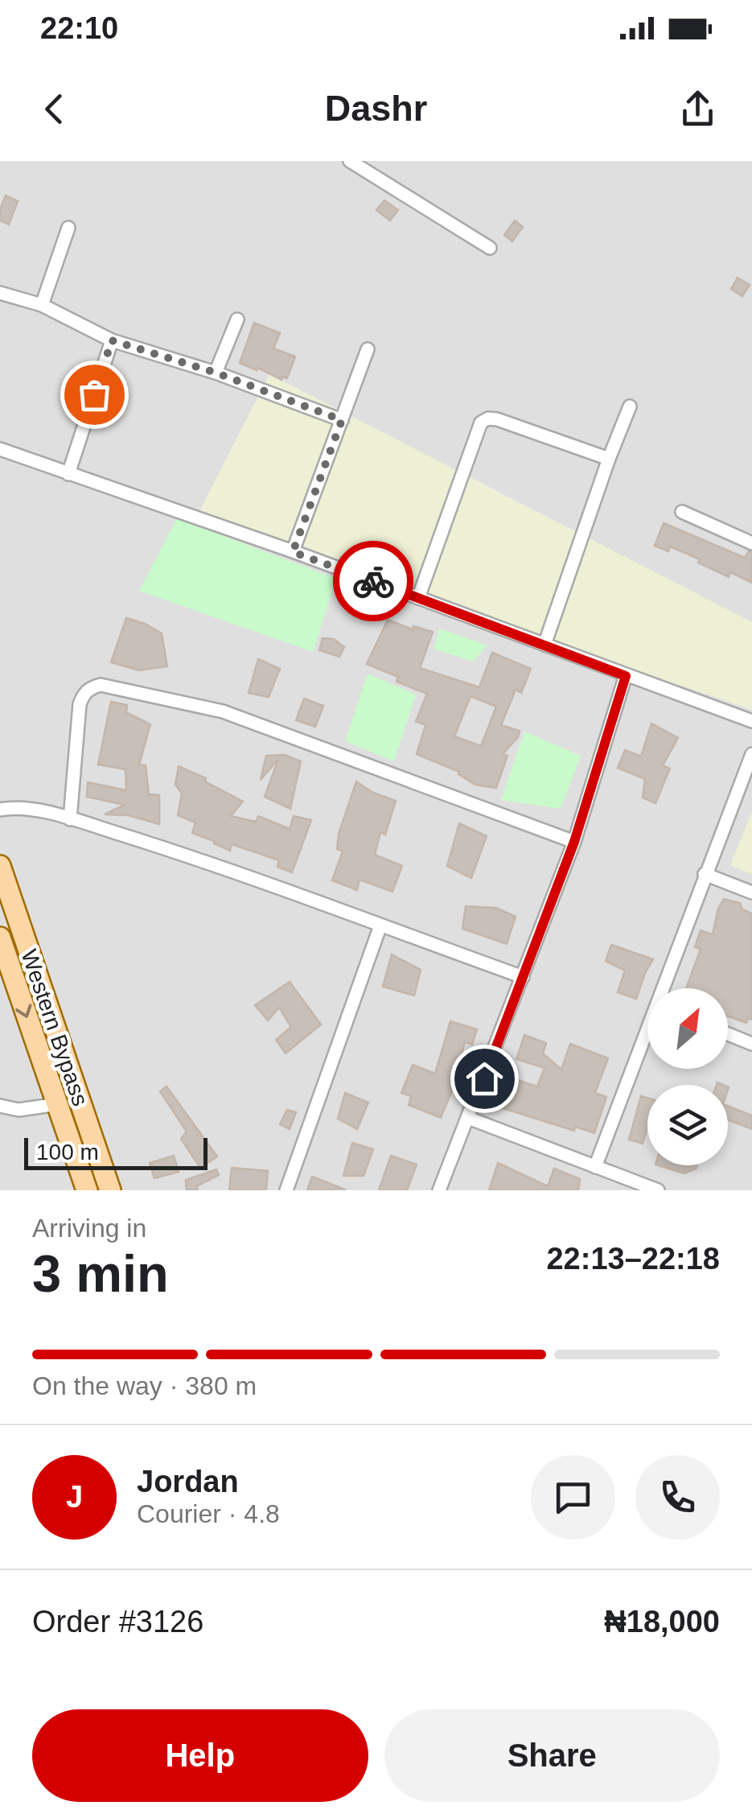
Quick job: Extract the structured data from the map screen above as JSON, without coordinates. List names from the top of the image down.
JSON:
{
  "streets": {
    "main road": ["Western Bypass"]
  },
  "scale_bar": "100 m",
  "north": "top right",
  "page": {
    "status": "22:10",
    "header": "Dashr",
    "scale": "100 m",
    "heading": ["3 min", "Arriving in", "22:13–22:18"],
    "panel": [
      "Jordan",
      "Courier · 4.8",
      "Order #3126",
      "₦18,000"
    ],
    "bar": "On the way · 380 m",
    "round": "J",
    "buttons": ["Help", "Share"]
  }
}
